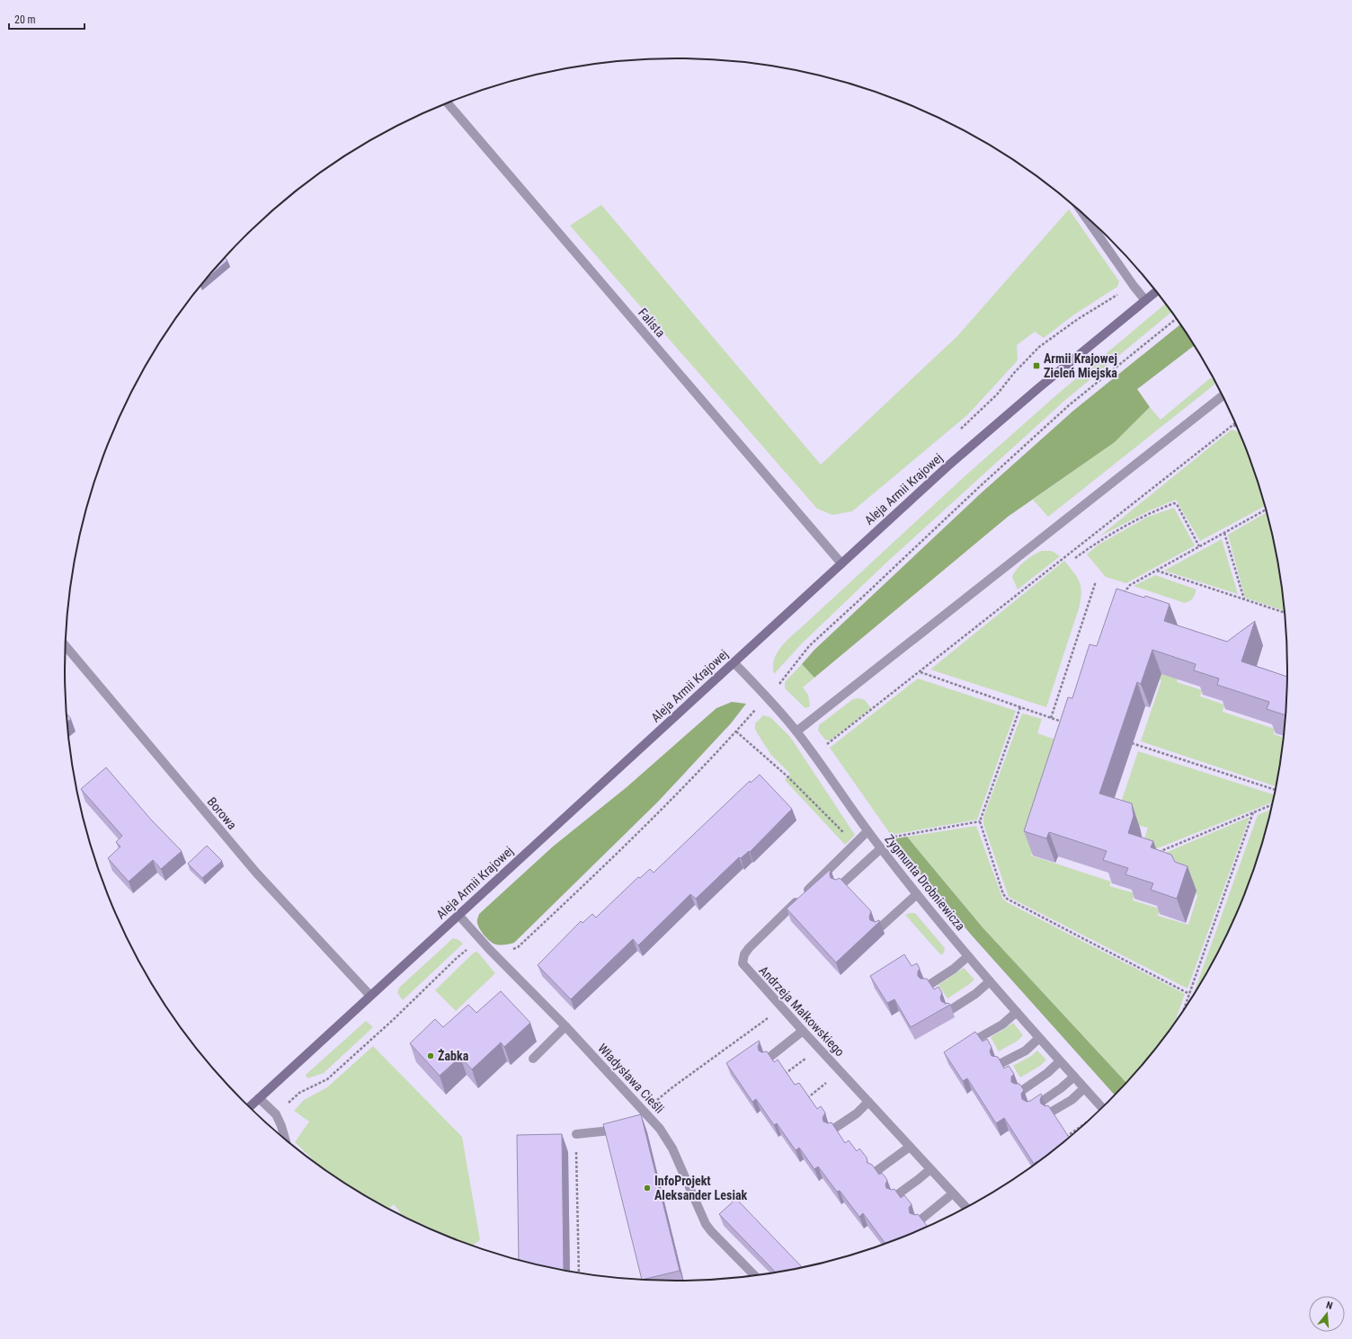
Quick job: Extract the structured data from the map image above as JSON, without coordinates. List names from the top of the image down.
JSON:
{
  "streets": {
    "street": [
      "Falista",
      "Aleja Armii Krajowej",
      "Borowa",
      "Zygmunta Drobniewicza",
      "Andrzeja Małkowskiego",
      "Władysława Cieśli"
    ]
  },
  "crossings": [
    ["Falista", "Aleja Armii Krajowej"],
    ["Aleja Armii Krajowej", "Borowa"],
    ["Aleja Armii Krajowej", "Zygmunta Drobniewicza"],
    ["Aleja Armii Krajowej", "Władysława Cieśli"],
    ["Zygmunta Drobniewicza", "Andrzeja Małkowskiego"]
  ],
  "places": {
    "transit": ["Armii Krajowej Zieleń Miejska"],
    "other": ["Żabka", "InfoProjekt Aleksander Lesiak"]
  },
  "scale_bar": "20 m",
  "north": "top"
}
